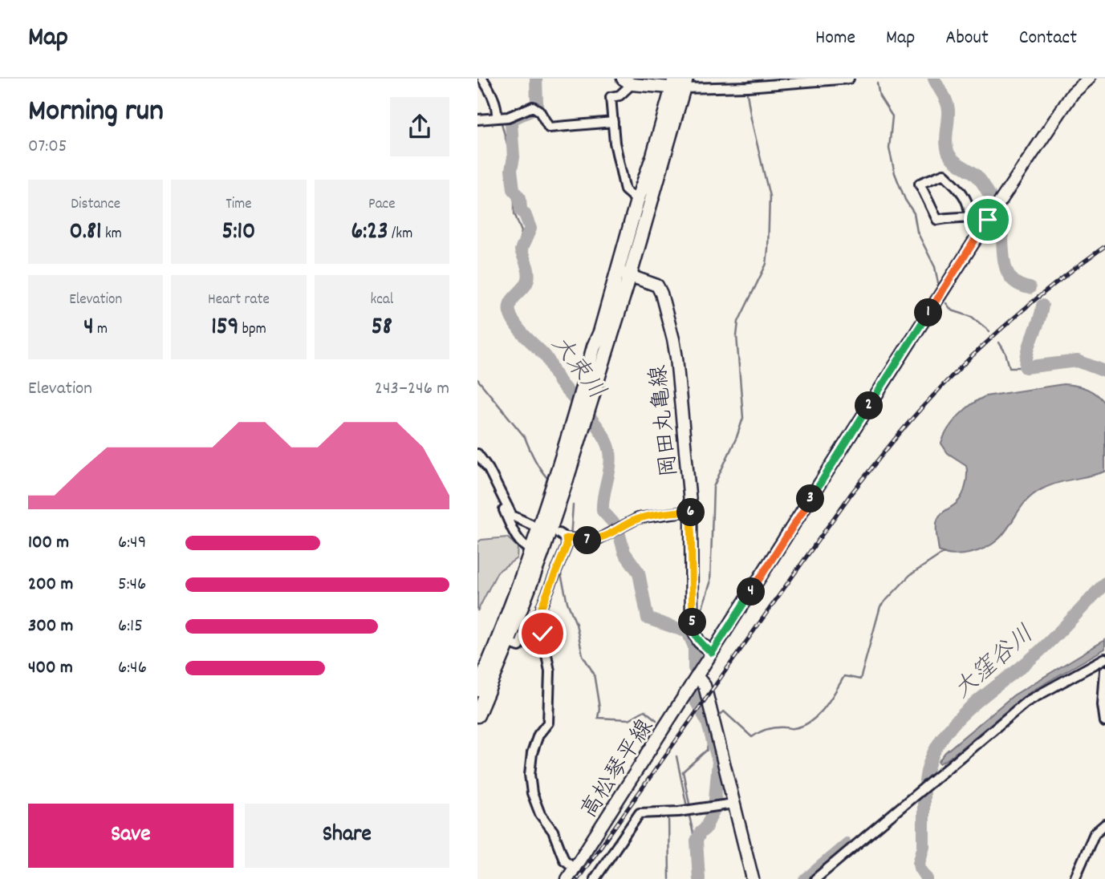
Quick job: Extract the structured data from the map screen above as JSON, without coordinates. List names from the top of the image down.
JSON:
{
  "streets": {
    "main road": ["岡田丸亀線", "高松琴平線"]
  },
  "water": ["大束川", "大窪谷川"],
  "page": {
    "header": "Map",
    "nav": [
      "Home",
      "Map",
      "About",
      "Contact"
    ],
    "heading": ["Morning run", "07:05"],
    "stats": [
      ["Distance", "0.81 km"],
      ["Time", "5:10"],
      ["Pace", "6:23 /km"],
      ["Elevation", "4 m"],
      ["Heart rate", "159 bpm"],
      ["kcal", "58"]
    ],
    "pins": [
      "1",
      "2",
      "3",
      "6",
      "7",
      "4",
      "5"
    ],
    "chart": ["Elevation", "243–246 m"],
    "list": [
      {
        "name": "100 m",
        "note": "6:49"
      },
      {
        "name": "200 m",
        "note": "5:46"
      },
      {
        "name": "300 m",
        "note": "6:15"
      },
      {
        "name": "400 m",
        "note": "6:46"
      }
    ],
    "buttons": ["Save", "Share"]
  }
}
